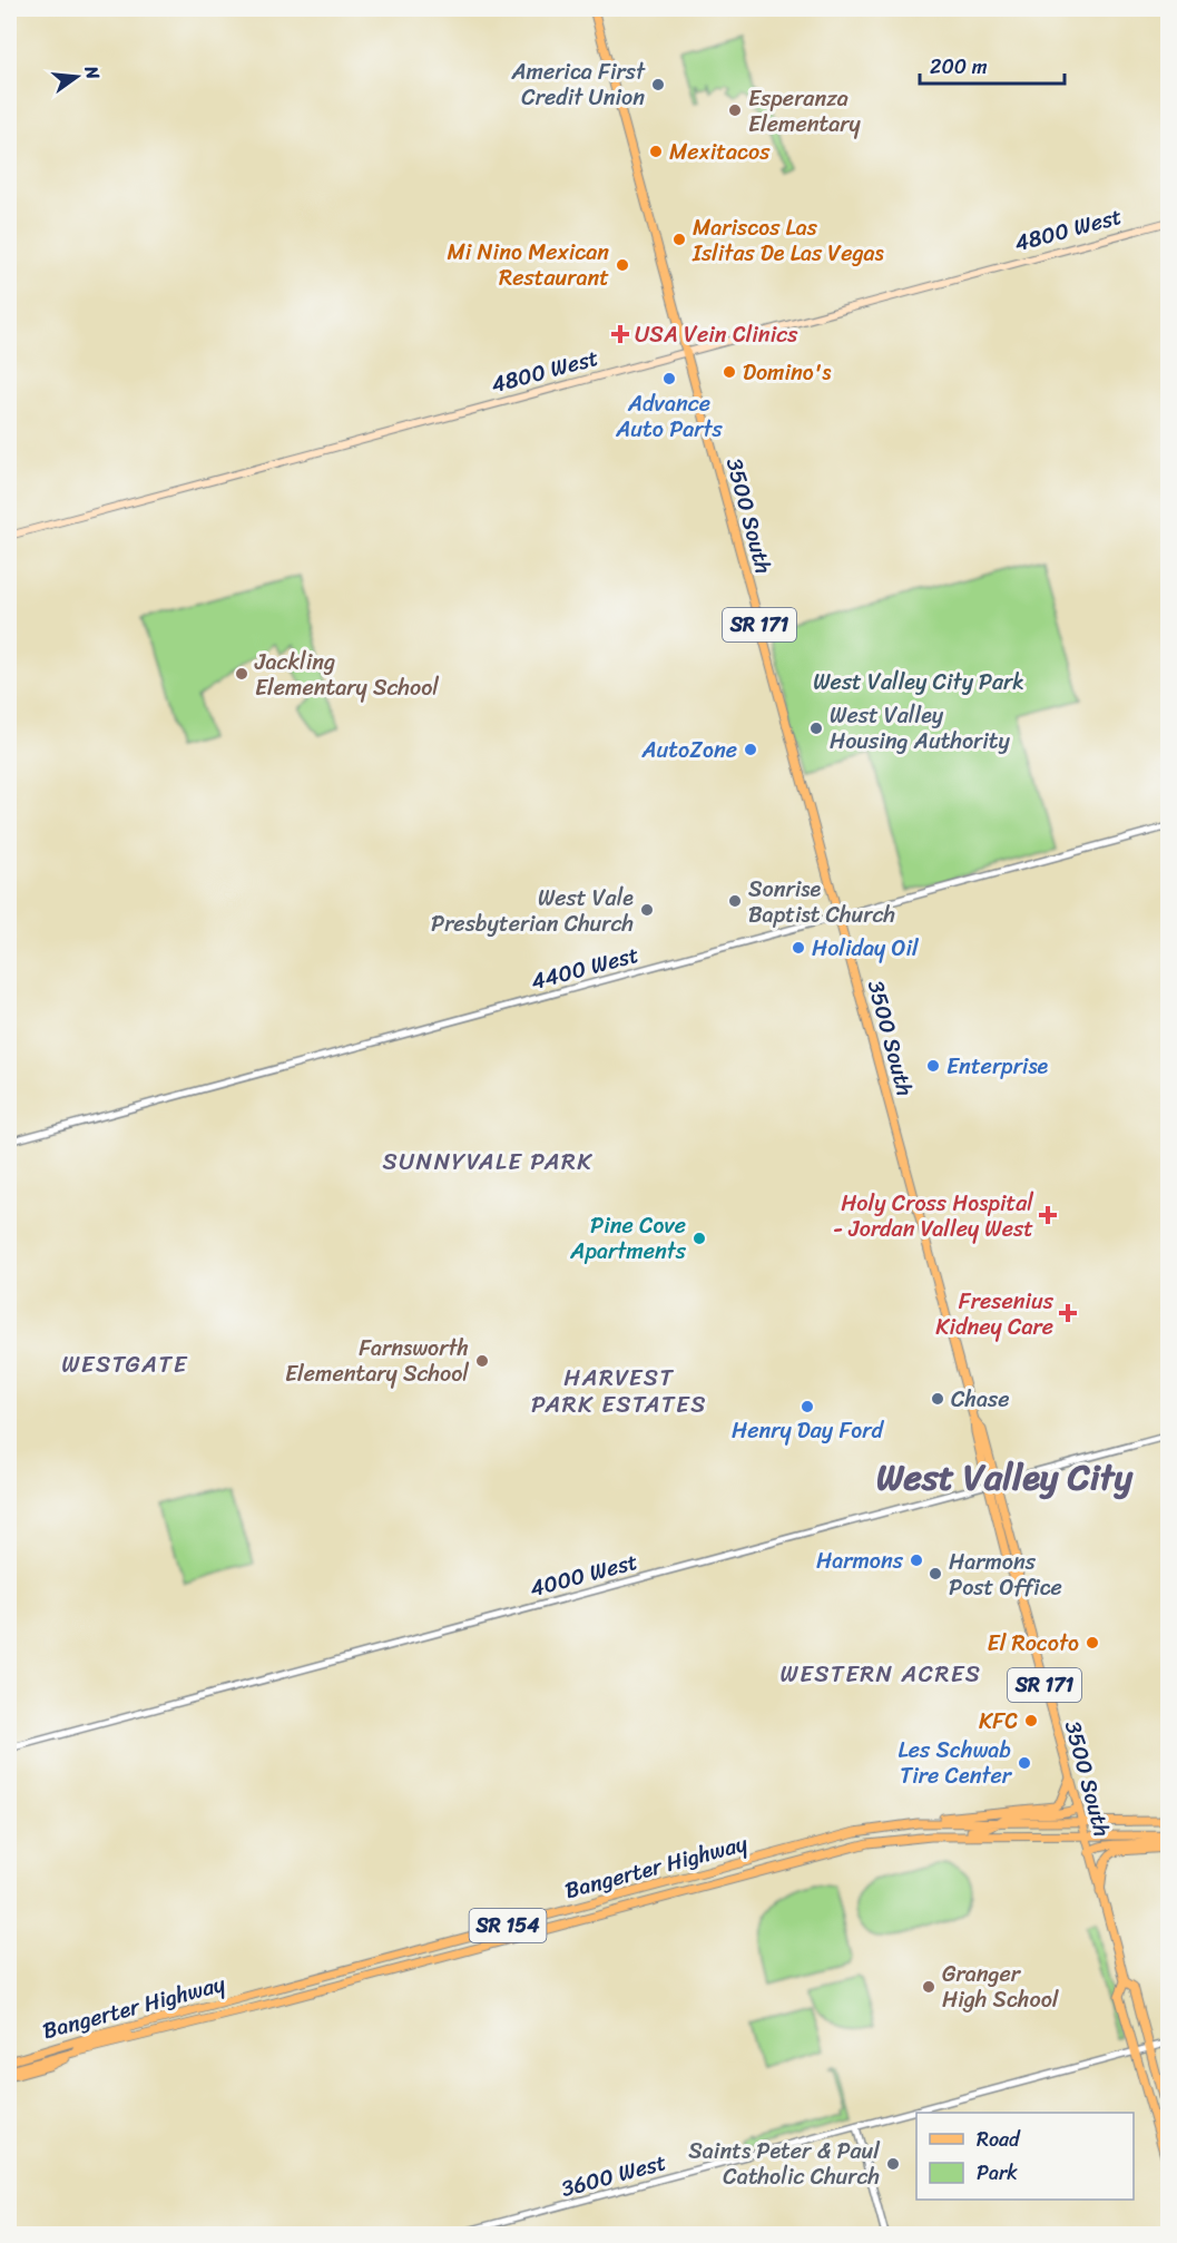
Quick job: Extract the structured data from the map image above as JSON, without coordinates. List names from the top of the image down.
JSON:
{
  "streets": {
    "main road": [
      "4800 West",
      "3500 South",
      "SR 171",
      "Bangerter Highway",
      "SR 154"
    ],
    "street": ["4400 West", "4000 West", "3600 West"]
  },
  "crossings": [
    ["4800 West", "3500 South"],
    ["3500 South", "4400 West"],
    ["3500 South", "4000 West"],
    ["3500 South", "Bangerter Highway"],
    ["3500 South", "3600 West"]
  ],
  "districts": [
    "SUNNYVALE PARK",
    "WESTGATE",
    "HARVEST PARK ESTATES",
    "West Valley City",
    "WESTERN ACRES"
  ],
  "parks": ["West Valley City Park"],
  "places": {
    "other": [
      "America First Credit Union",
      "Esperanza Elementary",
      "Mexitacos",
      "Mariscos Las Islitas De Las Vegas",
      "Mi Nino Mexican Restaurant",
      "Domino's",
      "Advance Auto Parts",
      "Jackling Elementary School",
      "West Valley Housing Authority",
      "AutoZone",
      "Sonrise Baptist Church",
      "West Vale Presbyterian Church",
      "Holiday Oil",
      "Enterprise",
      "Pine Cove Apartments",
      "Farnsworth Elementary School",
      "Chase",
      "Henry Day Ford",
      "Harmons",
      "Harmons Post Office",
      "El Rocoto",
      "KFC",
      "Les Schwab Tire Center",
      "Granger High School",
      "Saints Peter & Paul Catholic Church"
    ],
    "health": ["USA Vein Clinics", "Holy Cross Hospital - Jordan Valley West", "Fresenius Kidney Care"]
  },
  "legend": ["Road", "Park"],
  "scale_bar": "200 m",
  "north": "right"
}
